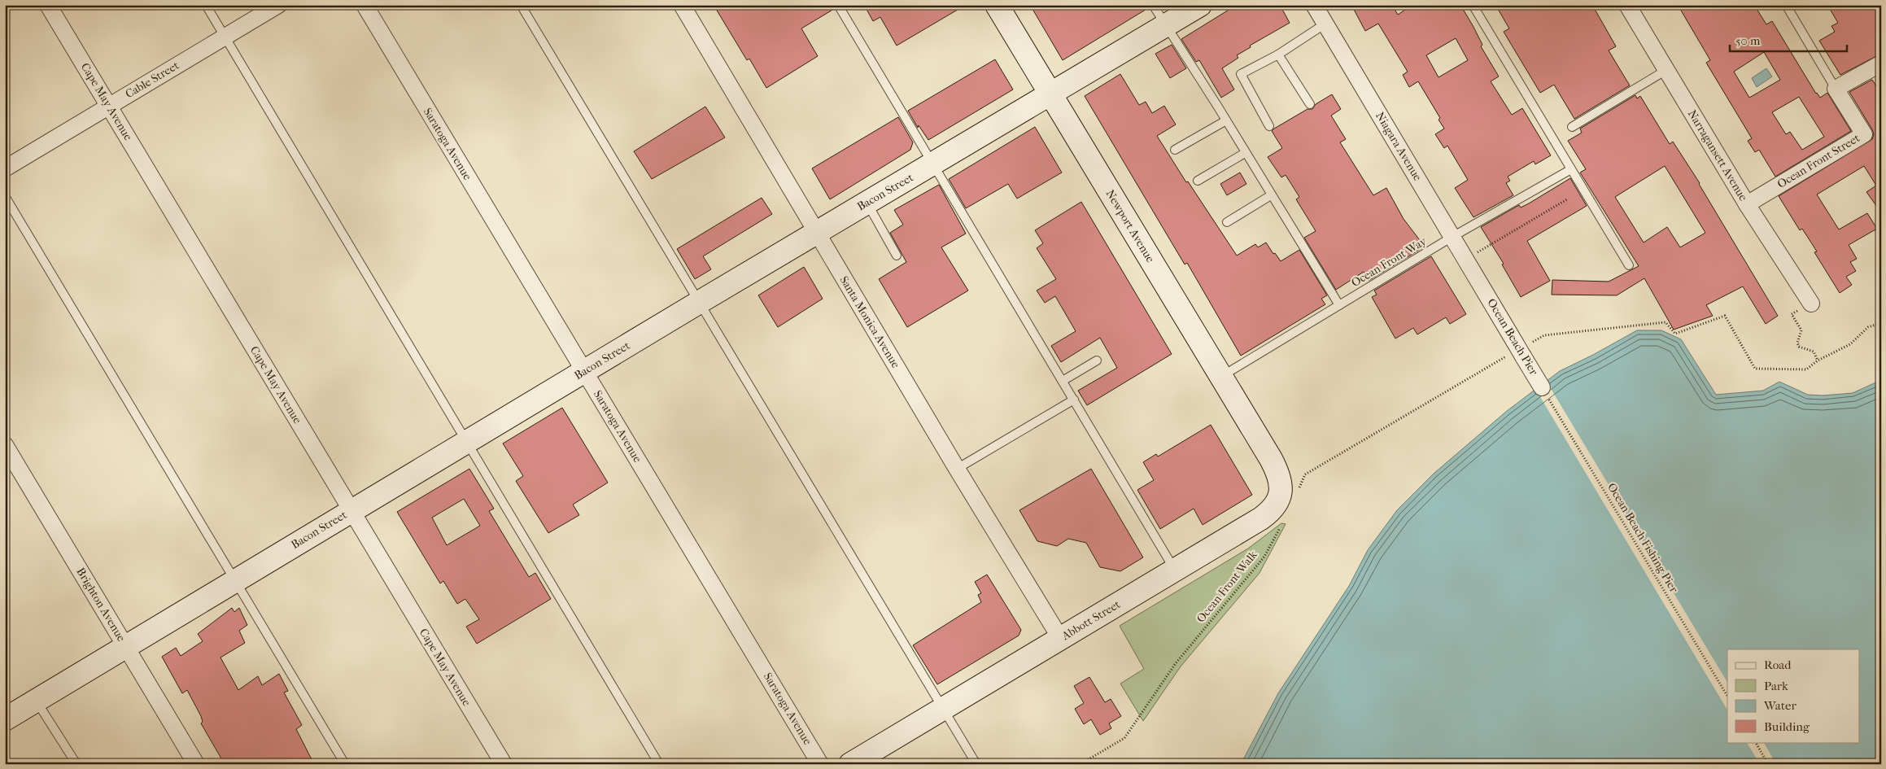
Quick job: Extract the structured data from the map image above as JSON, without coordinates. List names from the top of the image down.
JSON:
{
  "streets": {
    "street": [
      "Cable Street",
      "Cape May Avenue",
      "Saratoga Avenue",
      "Niagara Avenue",
      "Narragansett Avenue",
      "Ocean Front Street",
      "Bacon Street",
      "Newport Avenue",
      "Santa Monica Avenue",
      "Ocean Beach Pier",
      "Brighton Avenue",
      "Abbott Street"
    ],
    "lane": ["Ocean Front Way"],
    "path": ["Ocean Beach Fishing Pier", "Ocean Front Walk"]
  },
  "crossings": [
    ["Cable Street", "Cape May Avenue"],
    ["Cape May Avenue", "Bacon Street"],
    ["Saratoga Avenue", "Bacon Street"],
    ["Niagara Avenue", "Ocean Front Way"],
    ["Niagara Avenue", "Ocean Beach Pier"],
    ["Narragansett Avenue", "Ocean Front Street"],
    ["Bacon Street", "Newport Avenue"],
    ["Bacon Street", "Santa Monica Avenue"],
    ["Bacon Street", "Brighton Avenue"],
    ["Newport Avenue", "Ocean Front Way"],
    ["Newport Avenue", "Abbott Street"],
    ["Santa Monica Avenue", "Abbott Street"],
    ["Ocean Beach Pier", "Ocean Beach Fishing Pier"]
  ],
  "legend": [
    "Road",
    "Park",
    "Water",
    "Building"
  ],
  "scale_bar": "50 m"
}
